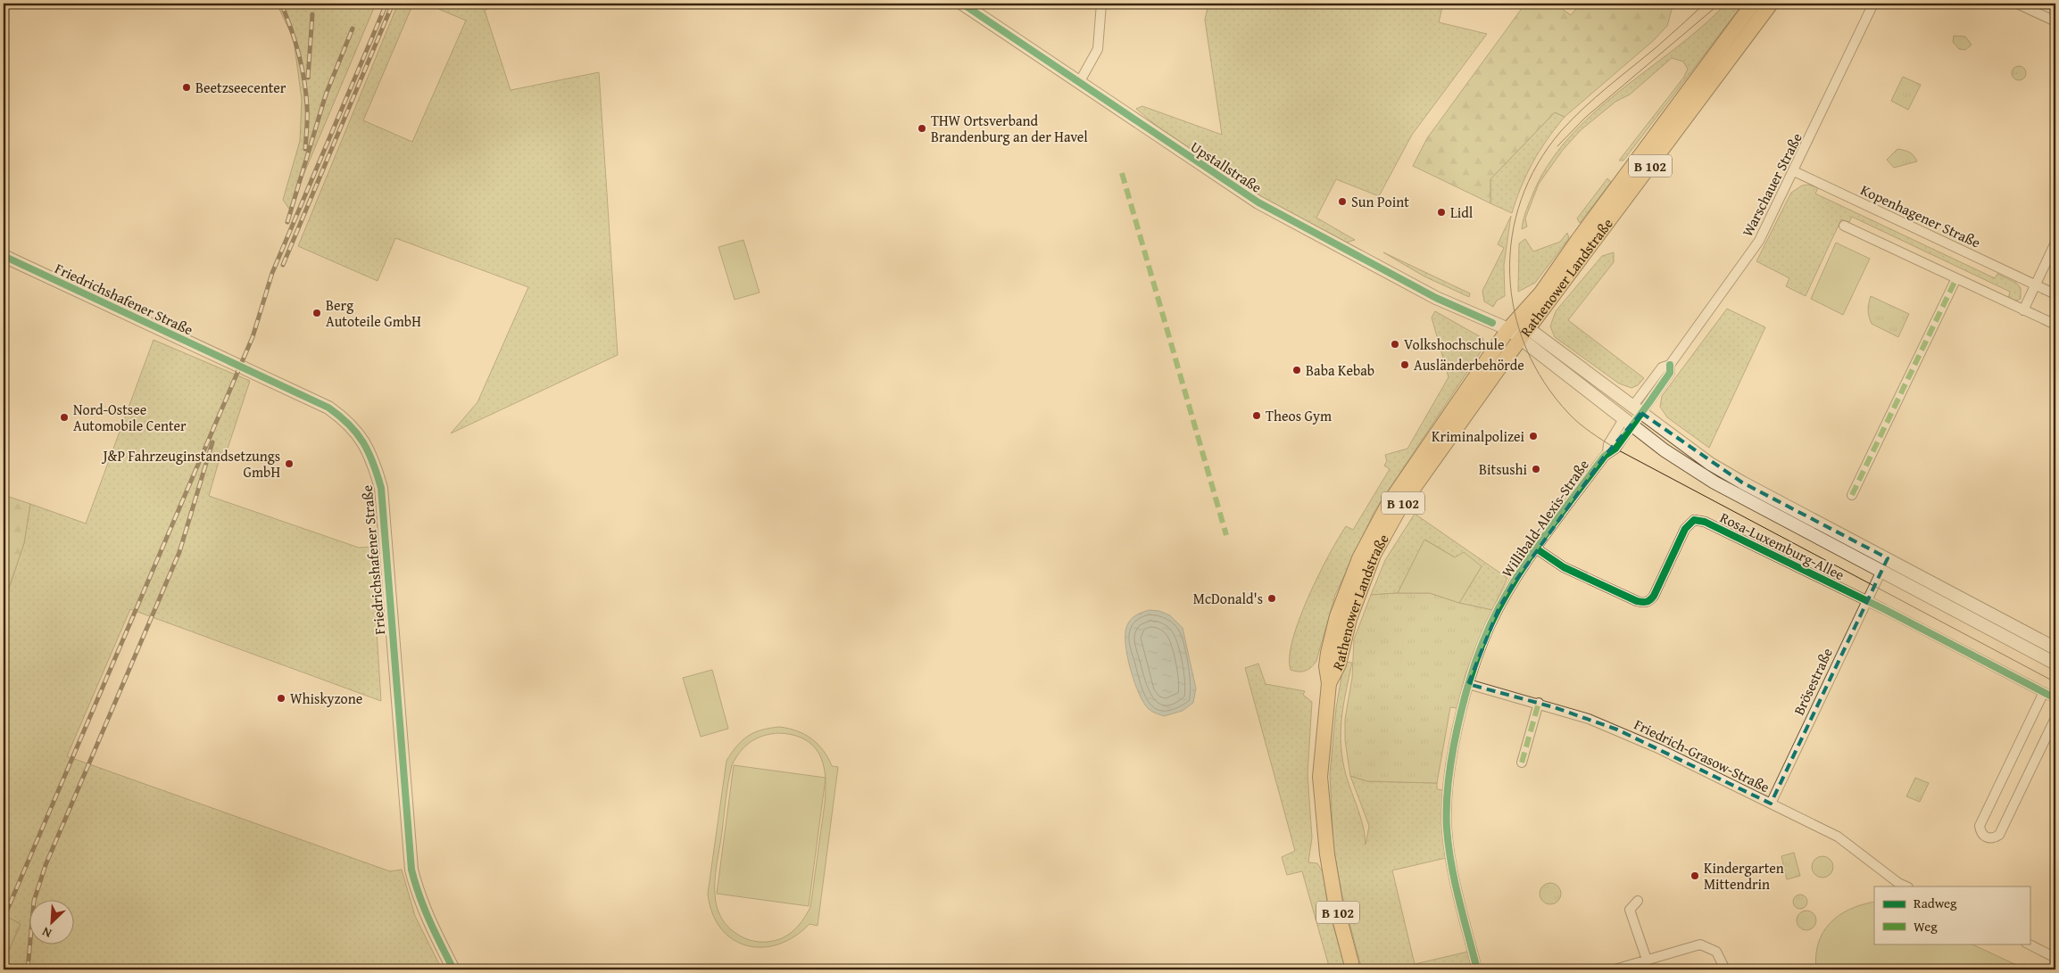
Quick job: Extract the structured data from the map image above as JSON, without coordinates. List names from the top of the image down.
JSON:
{
  "streets": {
    "main road": ["B 102", "Rathenower Landstraße"],
    "street": [
      "Upstallstraße",
      "Warschauer Straße",
      "Kopenhagener Straße",
      "Friedrichshafener Straße",
      "Willibald-Alexis-Straße",
      "Rosa-Luxemburg-Allee",
      "Brösestraße",
      "Friedrich-Grasow-Straße"
    ]
  },
  "crossings": [
    ["Upstallstraße", "Rathenower Landstraße"],
    ["Upstallstraße", "Rosa-Luxemburg-Allee"],
    ["Warschauer Straße", "Kopenhagener Straße"],
    ["Rathenower Landstraße", "Rosa-Luxemburg-Allee"],
    ["Willibald-Alexis-Straße", "Rosa-Luxemburg-Allee"],
    ["Willibald-Alexis-Straße", "Friedrich-Grasow-Straße"],
    ["Rosa-Luxemburg-Allee", "Brösestraße"],
    ["Brösestraße", "Friedrich-Grasow-Straße"]
  ],
  "places": [
    "Beetzseecenter",
    "THW Ortsverband Brandenburg an der Havel",
    "Sun Point",
    "Lidl",
    "Berg Autoteile GmbH",
    "Volkshochschule",
    "Ausländerbehörde",
    "Baba Kebab",
    "Theos Gym",
    "Nord-Ostsee Automobile Center",
    "Kriminalpolizei",
    "J&P Fahrzeuginstandsetzungs GmbH",
    "Bitsushi",
    "McDonald's",
    "Whiskyzone",
    "Kindergarten Mittendrin"
  ],
  "legend": ["Radweg", "Weg"],
  "north": "bottom left"
}
